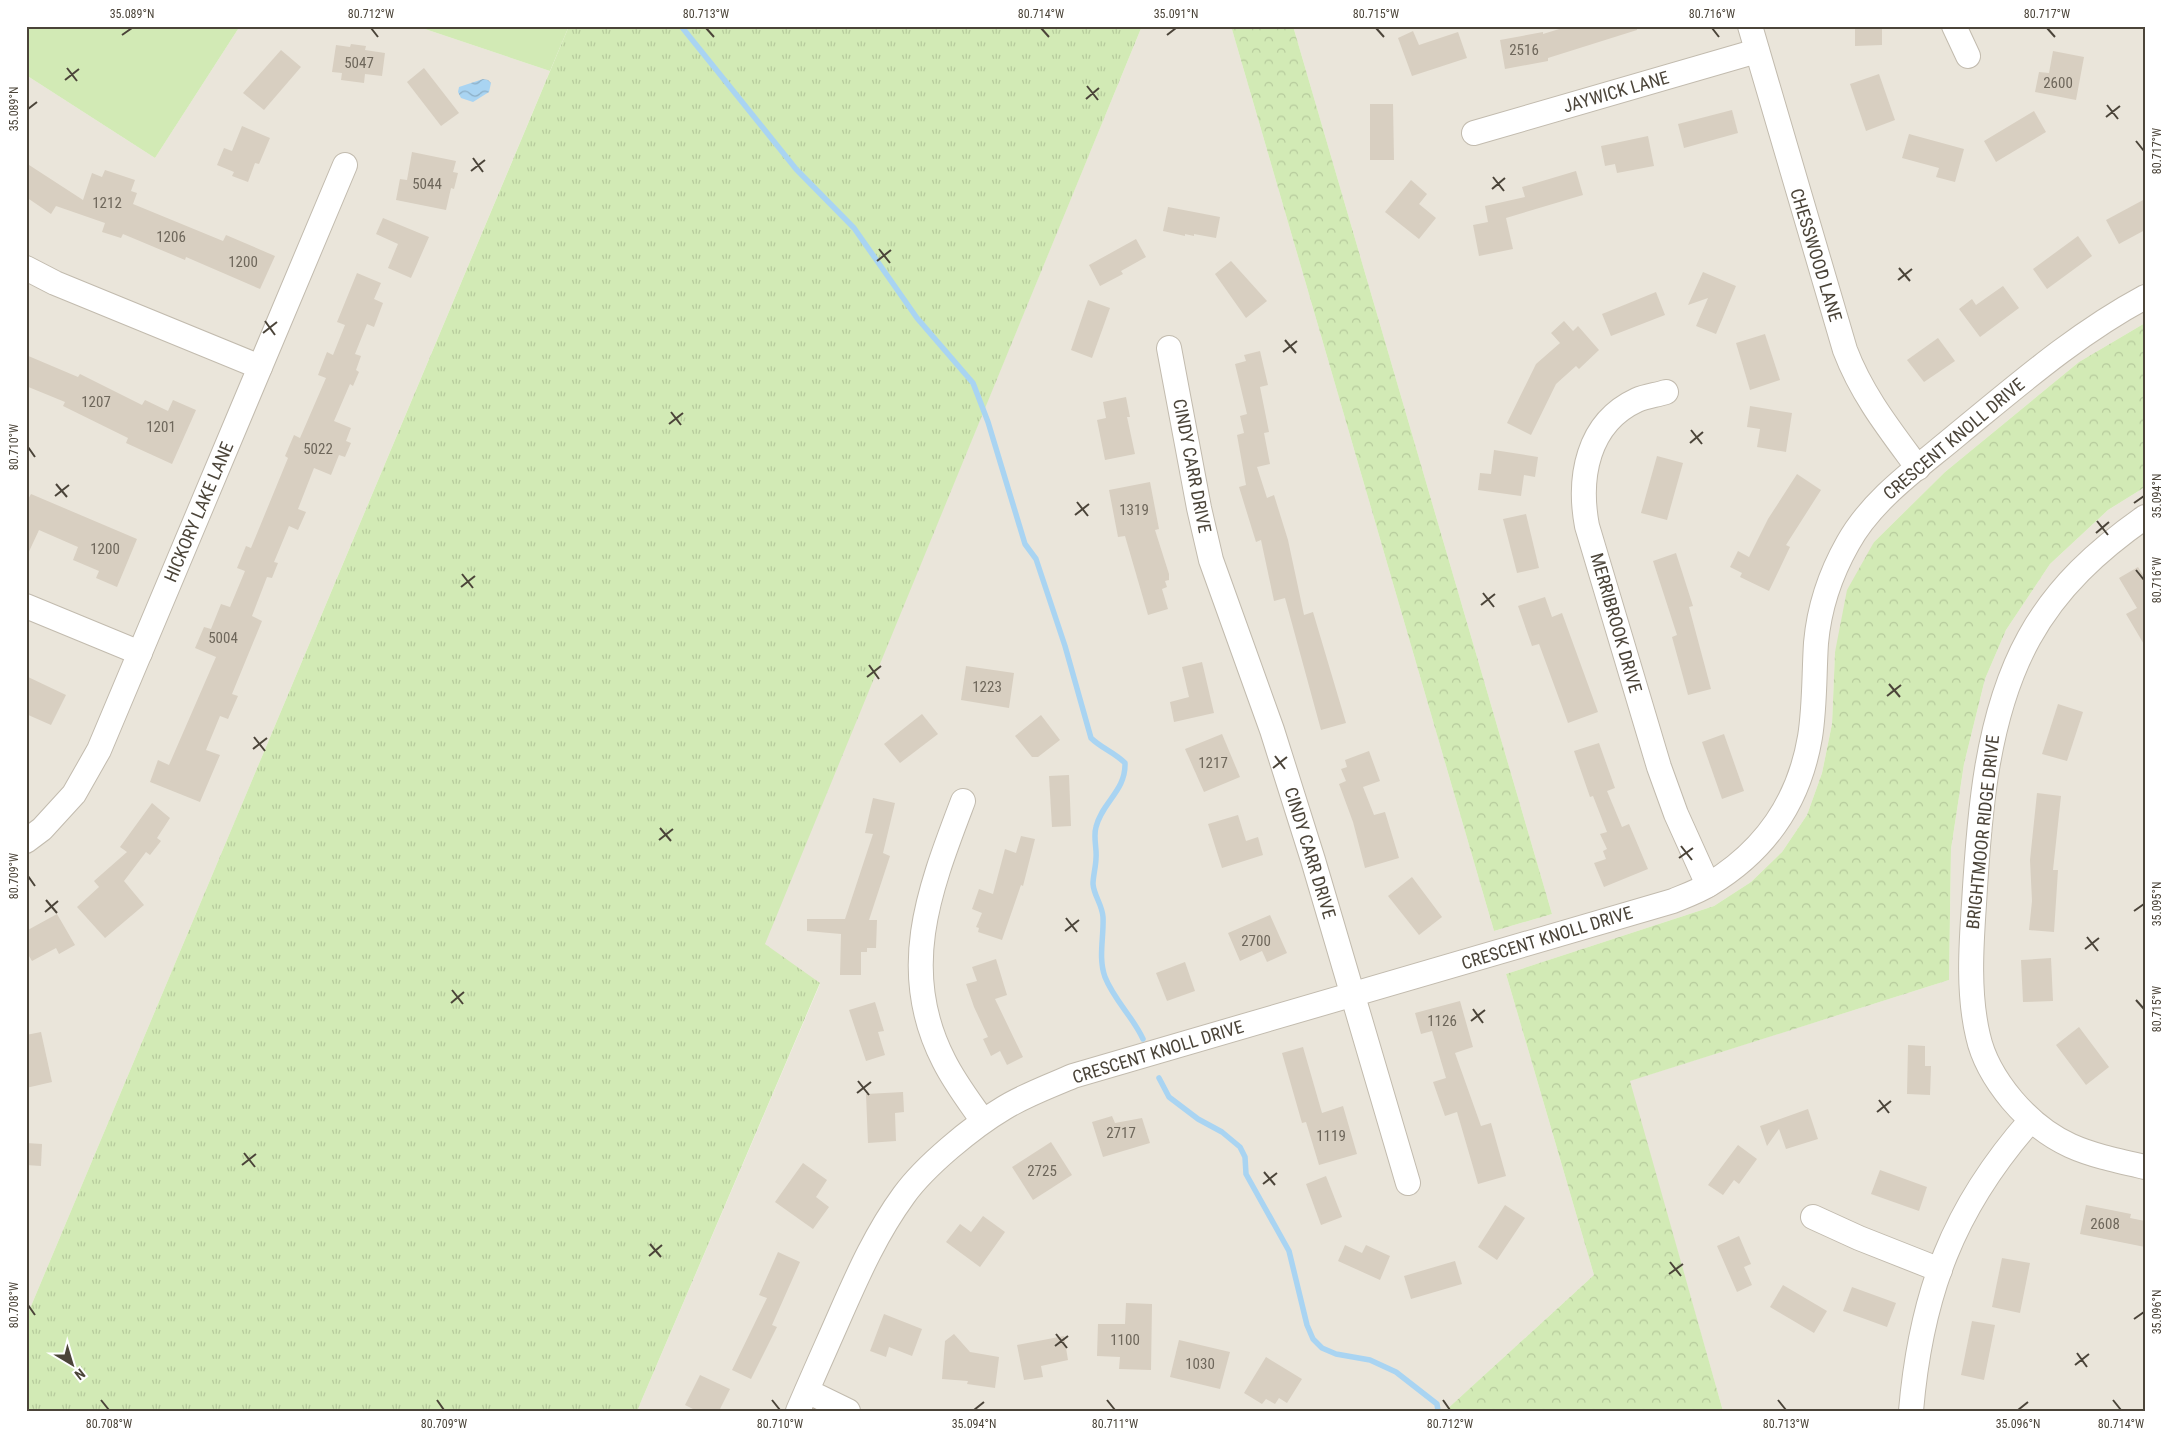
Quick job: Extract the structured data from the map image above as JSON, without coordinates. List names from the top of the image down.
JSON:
{
  "streets": {
    "street": [
      "JAYWICK LANE",
      "CHESSWOOD LANE",
      "CRESCENT KNOLL DRIVE",
      "CINDY CARR DRIVE",
      "HICKORY LAKE LANE",
      "MERRIBROOK DRIVE",
      "BRIGHTMOOR RIDGE DRIVE"
    ]
  },
  "crossings": [
    ["JAYWICK LANE", "CHESSWOOD LANE"],
    ["CHESSWOOD LANE", "CRESCENT KNOLL DRIVE"],
    ["CRESCENT KNOLL DRIVE", "CINDY CARR DRIVE"],
    ["CRESCENT KNOLL DRIVE", "MERRIBROOK DRIVE"]
  ],
  "house_numbers": [
    "2516",
    "5047",
    "2600",
    "5044",
    "1212",
    "1206",
    "1200",
    "1207",
    "1201",
    "5022",
    "1319",
    "1200",
    "5004",
    "1223",
    "1217",
    "2700",
    "1126",
    "2717",
    "1119",
    "2725",
    "2608",
    "1100",
    "1030"
  ],
  "north": "bottom right",
  "coordinates": [
    "35.089°N",
    "80.712°W",
    "80.713°W",
    "80.714°W",
    "35.091°N",
    "80.715°W",
    "80.716°W",
    "80.717°W",
    "80.710°W",
    "35.094°N",
    "80.709°W",
    "35.095°N",
    "80.708°W",
    "35.096°N",
    "80.711°W"
  ]
}
